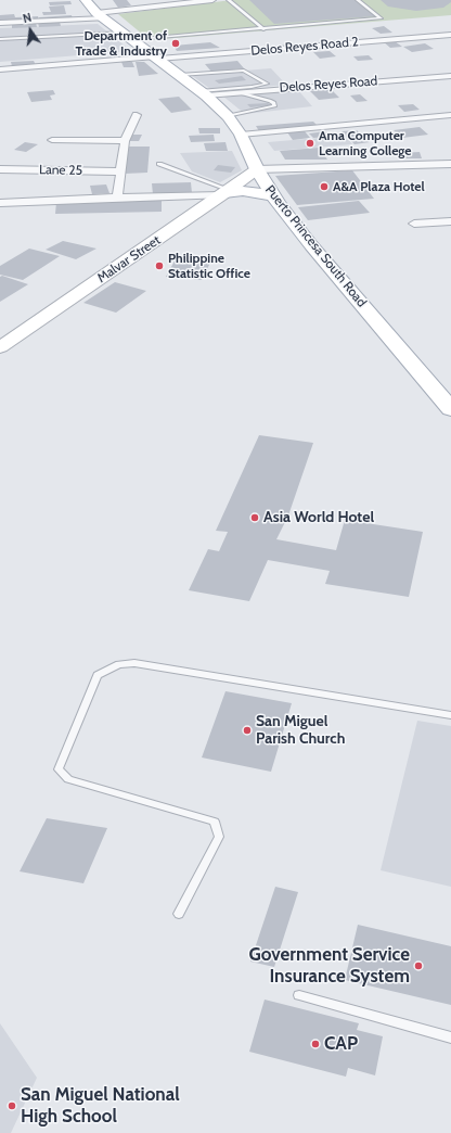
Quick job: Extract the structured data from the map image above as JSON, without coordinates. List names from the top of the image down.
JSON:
{
  "streets": {
    "main road": ["Puerto Princesa South Road", "Malvar Street"],
    "street": ["Delos Reyes Road 2", "Delos Reyes Road", "Lane 25"]
  },
  "crossings": [
    ["Delos Reyes Road 2", "Puerto Princesa South Road"],
    ["Delos Reyes Road", "Puerto Princesa South Road"],
    ["Puerto Princesa South Road", "Malvar Street"]
  ],
  "places": [
    "Department of Trade & Industry",
    "Ama Computer Learning College",
    "A&A Plaza Hotel",
    "Philippine Statistic Office",
    "Asia World Hotel",
    "San Miguel Parish Church",
    "Government Service Insurance System",
    "CAP",
    "San Miguel National High School"
  ],
  "north": "top"
}
